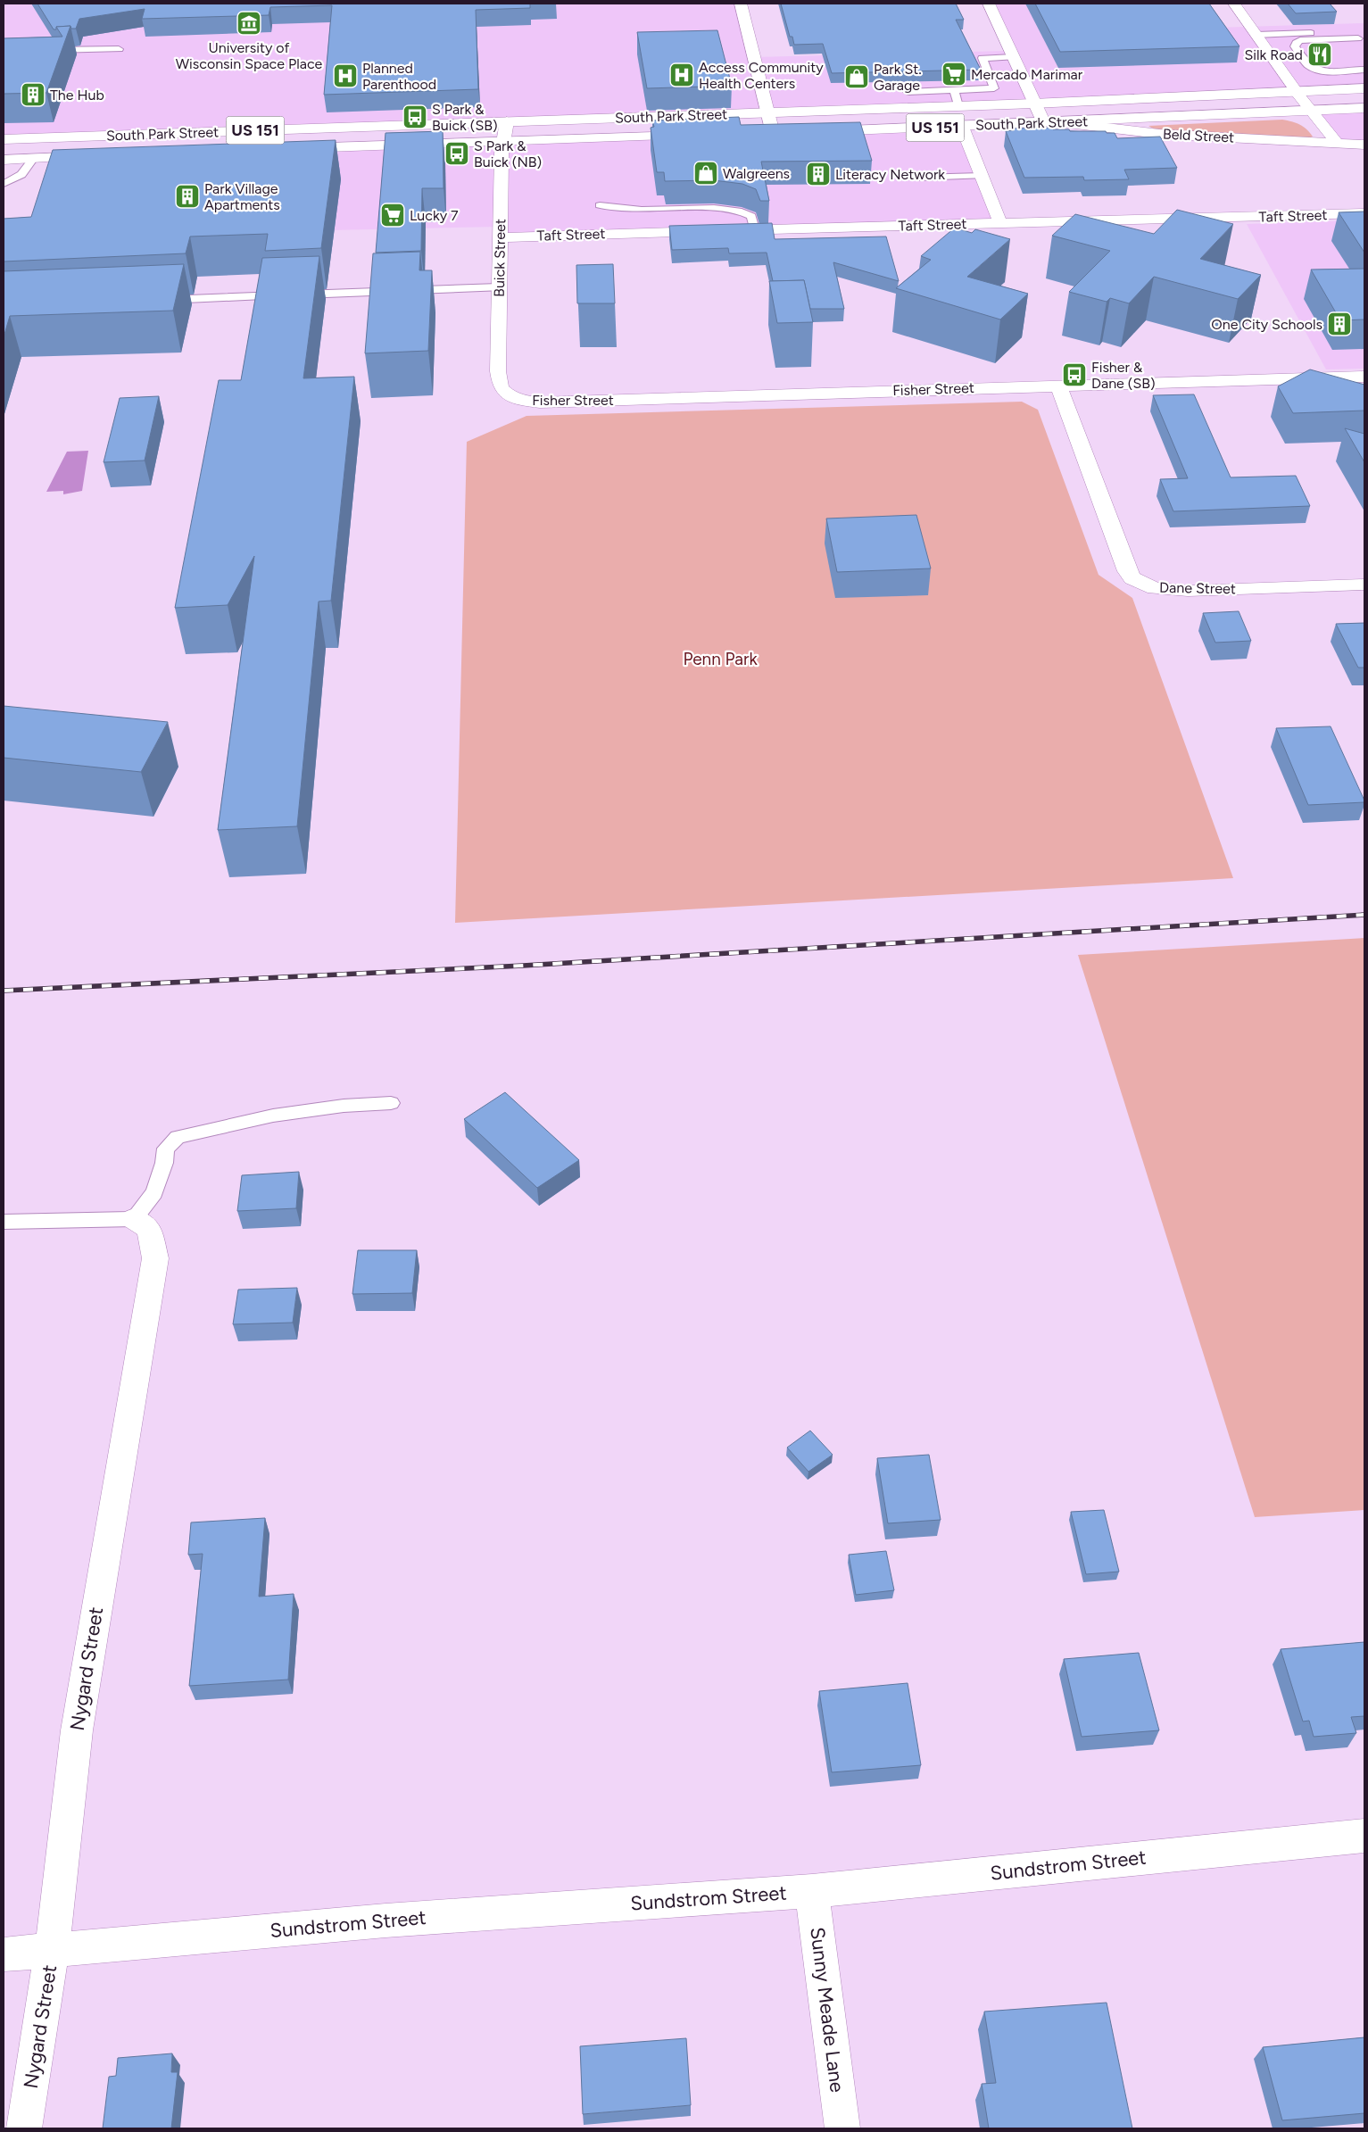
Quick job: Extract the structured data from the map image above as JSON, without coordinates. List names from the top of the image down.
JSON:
{
  "streets": {
    "street": [
      "South Park Street",
      "US 151",
      "Beld Street",
      "Taft Street",
      "Buick Street",
      "Fisher Street",
      "Dane Street",
      "Nygard Street",
      "Sundstrom Street",
      "Sunny Meade Lane"
    ]
  },
  "crossings": [
    ["South Park Street", "Beld Street"],
    ["South Park Street", "Buick Street"],
    ["Taft Street", "Buick Street"],
    ["Buick Street", "Fisher Street"],
    ["Fisher Street", "Dane Street"],
    ["Nygard Street", "Sundstrom Street"],
    ["Sundstrom Street", "Sunny Meade Lane"]
  ],
  "parks": ["Penn Park"],
  "places": {
    "museum": ["University of Wisconsin Space Place"],
    "restaurant": ["Silk Road"],
    "supermarket": ["Mercado Marimar", "Lucky 7"],
    "hospital": ["Access Community Health Centers", "Planned Parenthood"],
    "shop": ["Park St. Garage", "Walgreens"],
    "building": [
      "The Hub",
      "Literacy Network",
      "Park Village Apartments",
      "One City Schools"
    ],
    "bus stop": ["S Park & Buick (SB)", "S Park & Buick (NB)", "Fisher & Dane (SB)"]
  }
}
